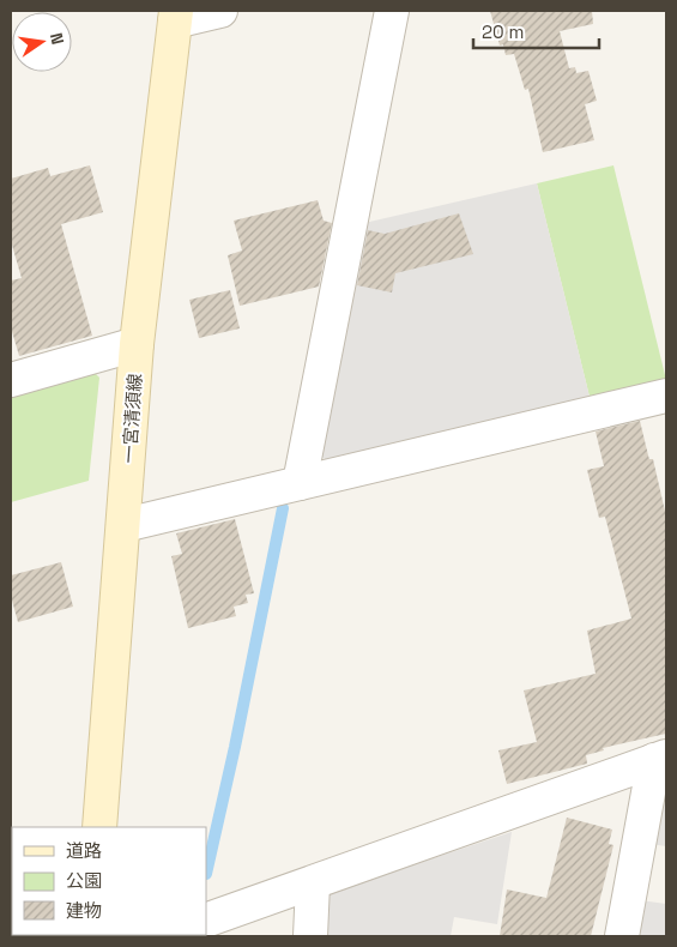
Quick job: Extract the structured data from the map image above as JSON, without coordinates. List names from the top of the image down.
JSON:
{
  "streets": {
    "main road": ["一宮清須線"]
  },
  "legend": ["道路", "公園", "建物"],
  "scale_bar": "20 m",
  "north": "right"
}
